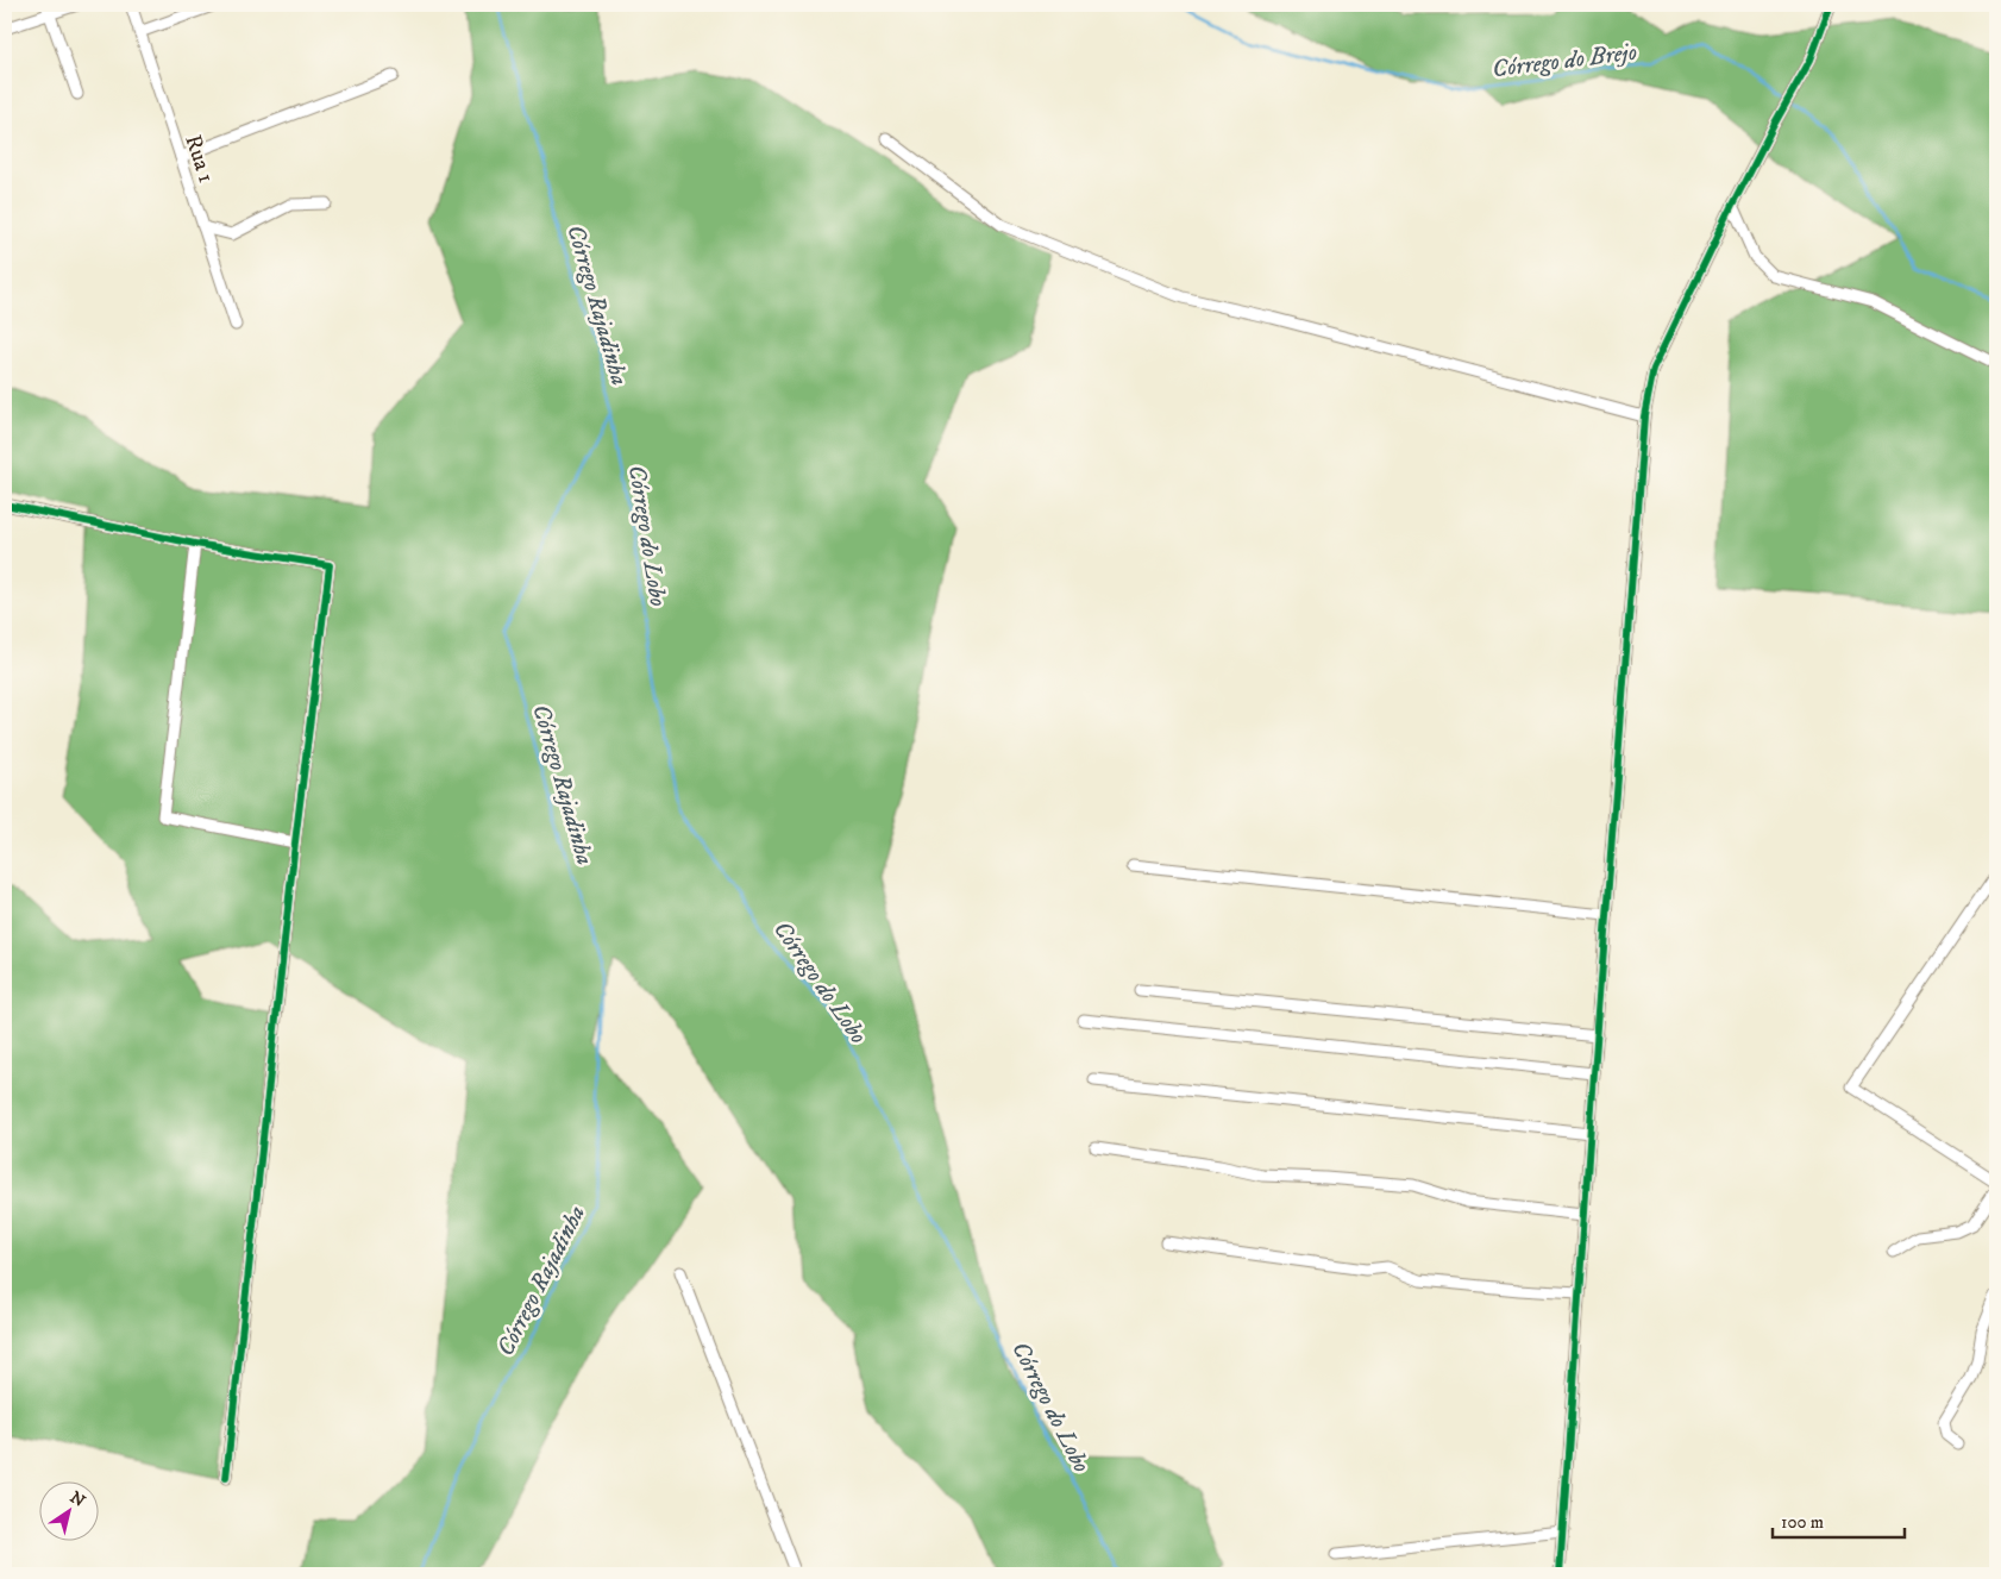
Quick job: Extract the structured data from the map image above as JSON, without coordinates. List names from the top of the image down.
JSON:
{
  "streets": {
    "street": ["Rua 1"]
  },
  "water": ["Córrego do Brejo", "Córrego Rajadinha", "Córrego do Lobo"],
  "scale_bar": "100 m",
  "north": "top right"
}
